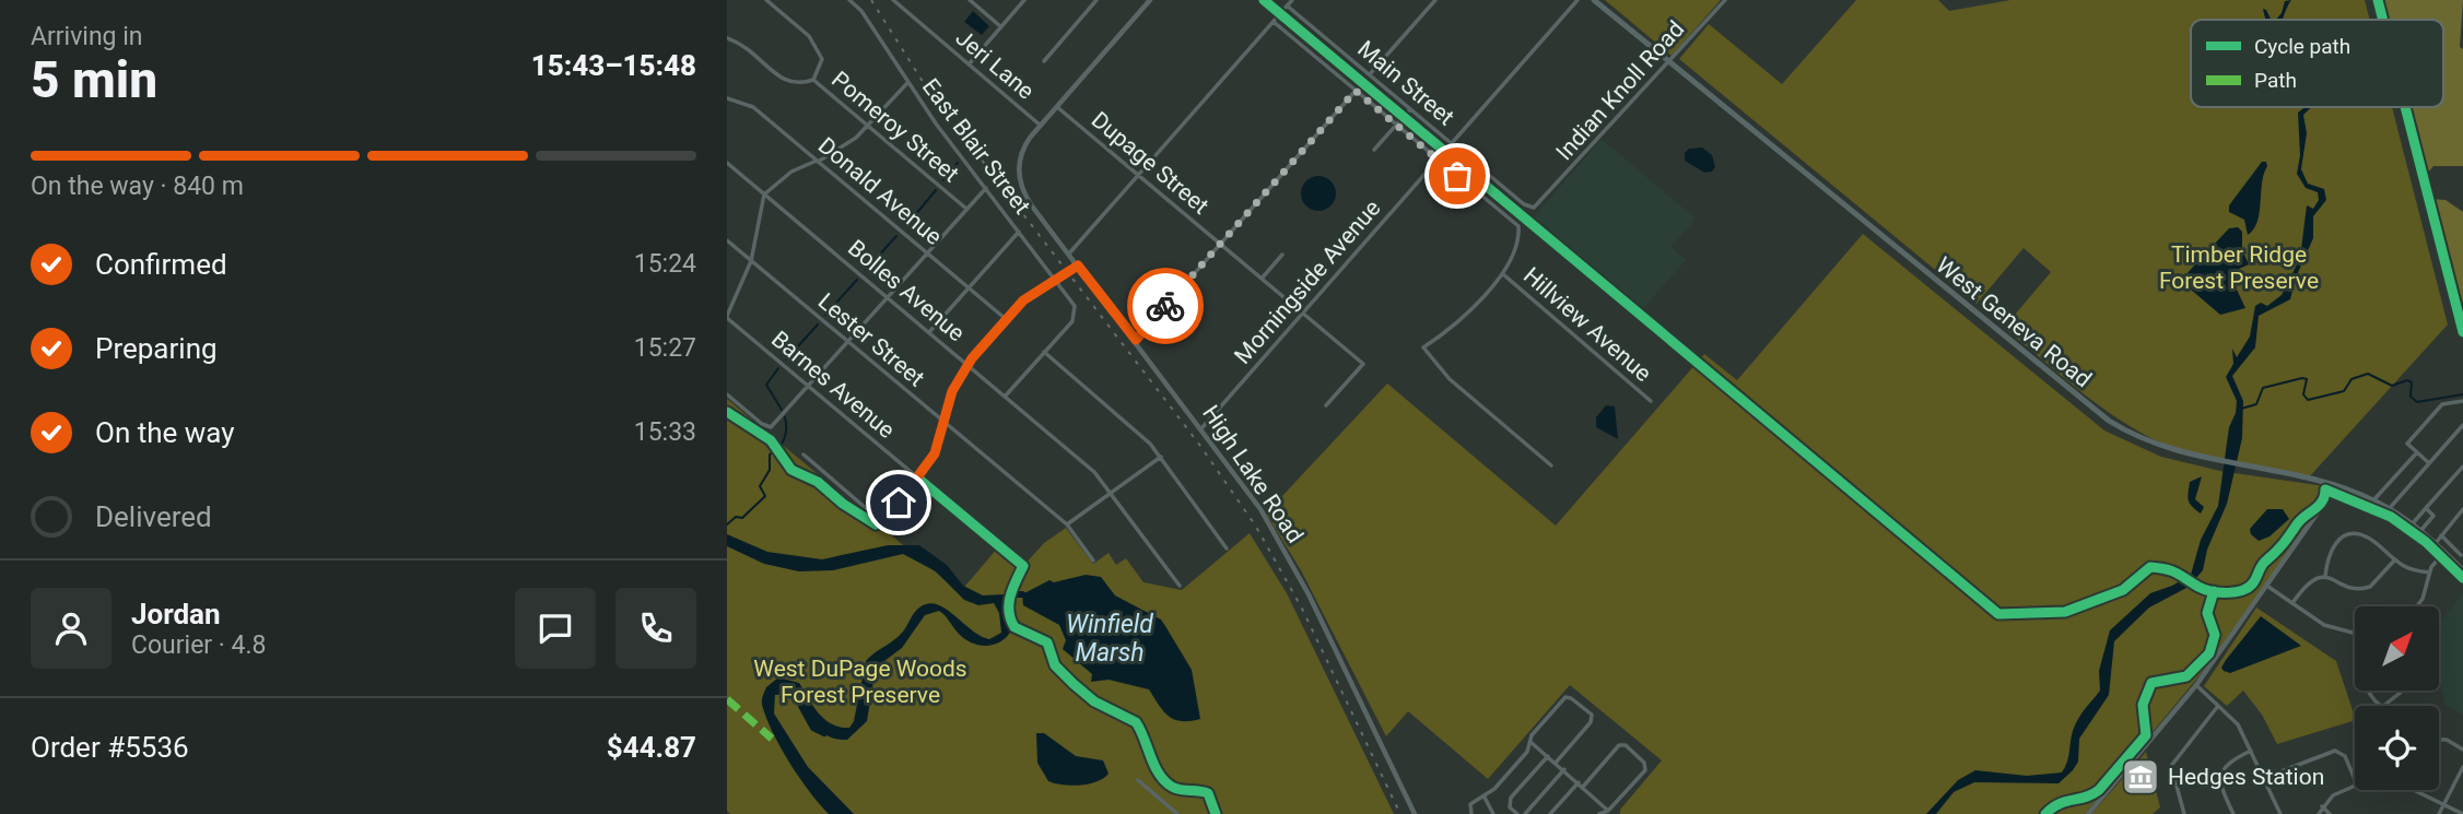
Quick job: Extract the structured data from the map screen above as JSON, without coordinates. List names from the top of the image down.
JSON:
{
  "streets": {
    "main road": ["West Geneva Road"],
    "street": [
      "Jeri Lane",
      "Main Street",
      "Indian Knoll Road",
      "Pomeroy Street",
      "East Blair Street",
      "Dupage Street",
      "Donald Avenue",
      "Morningside Avenue",
      "Bolles Avenue",
      "Hillview Avenue",
      "Lester Street",
      "Barnes Avenue",
      "High Lake Road"
    ]
  },
  "crossings": [
    ["Jeri Lane", "High Lake Road"],
    ["Main Street", "Indian Knoll Road"],
    ["Main Street", "Morningside Avenue"],
    ["Main Street", "Hillview Avenue"],
    ["Indian Knoll Road", "West Geneva Road"],
    ["Dupage Street", "Morningside Avenue"],
    ["Morningside Avenue", "High Lake Road"]
  ],
  "water": ["Winfield Marsh"],
  "parks": ["Timber Ridge Forest Preserve", "West DuPage Woods Forest Preserve"],
  "places": {
    "museum": ["Hedges Station"]
  },
  "legend": ["Cycle path", "Path"],
  "north": "top right",
  "page": {
    "heading": ["5 min", "Arriving in", "15:43–15:48"],
    "panel": [
      "Jordan",
      "Courier · 4.8",
      "Order #5536",
      "$44.87"
    ],
    "bar": "On the way · 840 m",
    "list": [
      ["Confirmed", "15:24"],
      ["Preparing", "15:27"],
      ["On the way", "15:33"],
      "Delivered"
    ]
  }
}
